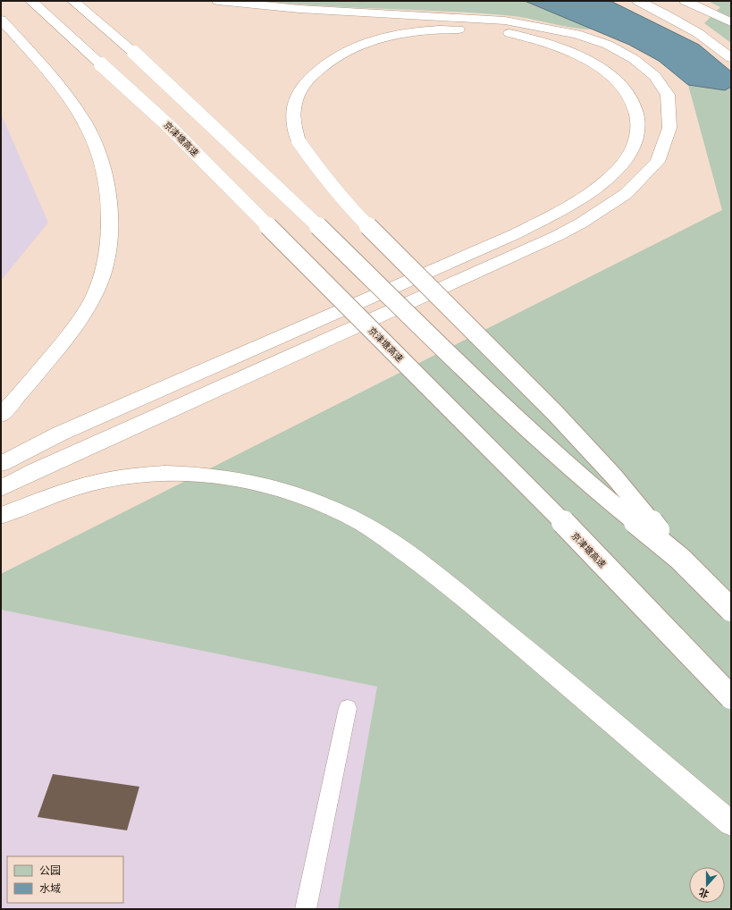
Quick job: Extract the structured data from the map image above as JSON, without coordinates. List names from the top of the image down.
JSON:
{
  "streets": {
    "highway": ["京津塘高速"]
  },
  "legend": ["公园", "水域"],
  "north": "bottom"
}
